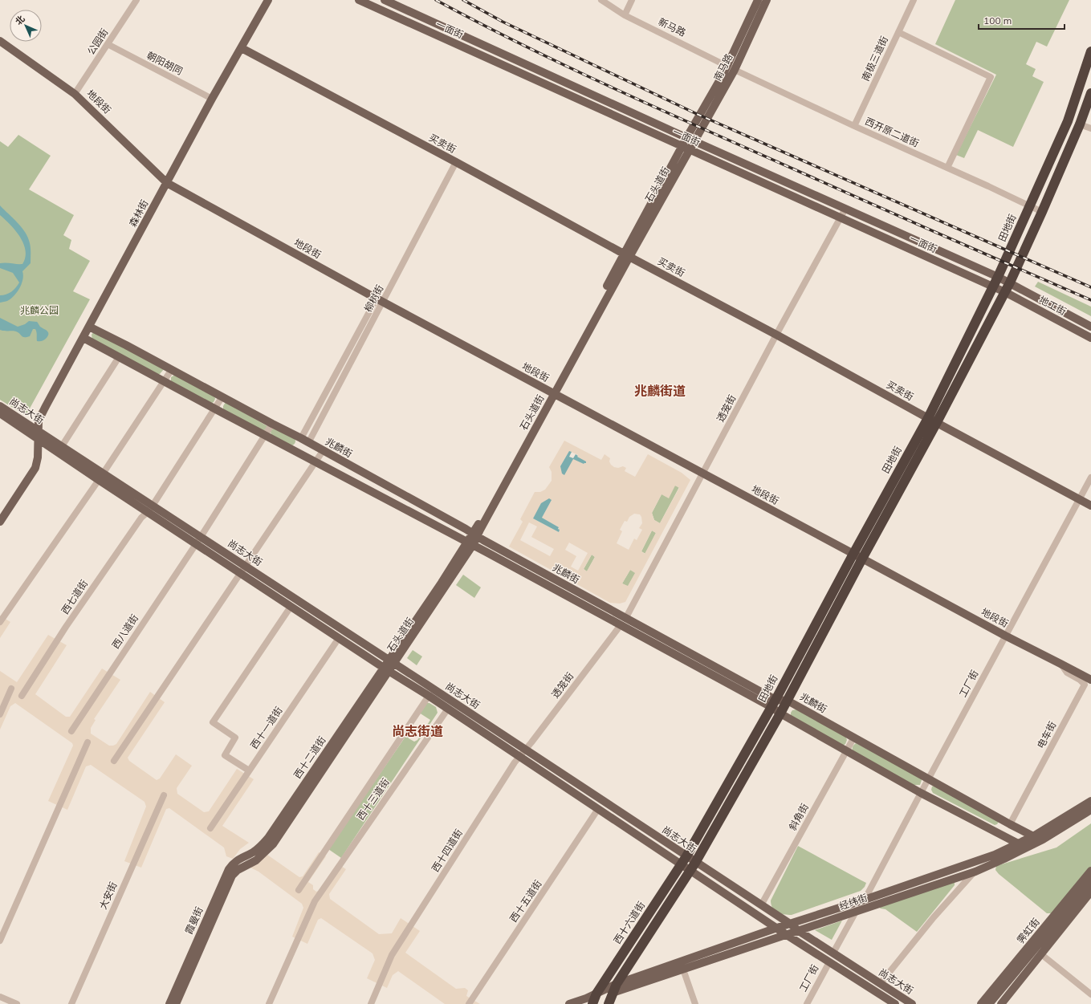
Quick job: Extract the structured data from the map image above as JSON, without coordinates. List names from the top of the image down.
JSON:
{
  "streets": {
    "highway": ["田地街", "西十六道街"],
    "main road": [
      "一面街",
      "南马路",
      "地段街",
      "买卖街",
      "石头道街",
      "森林街",
      "地工街",
      "尚志大街",
      "兆麟街",
      "西十二道街",
      "经纬街",
      "霞曼街",
      "霁虹街"
    ],
    "street": [
      "新马路",
      "公园街",
      "南极三道街",
      "朝阳胡同",
      "西开原二道街",
      "柳树街",
      "透笼街",
      "西七道街",
      "西八道街",
      "工厂街",
      "西十一道街",
      "电车街",
      "西十三道街",
      "斜角街",
      "西十四道街",
      "大安街",
      "西十五道街"
    ]
  },
  "crossings": [
    ["新马路", "南马路"],
    ["新马路", "西开原二道街"],
    ["一面街", "南马路"],
    ["一面街", "石头道街"],
    ["一面街", "田地街"],
    ["一面街", "地工街"],
    ["一面街", "透笼街"],
    ["公园街", "朝阳胡同"],
    ["公园街", "地段街"],
    ["南极三道街", "西开原二道街"],
    ["朝阳胡同", "森林街"],
    ["南马路", "西开原二道街"],
    ["南马路", "石头道街"],
    ["地段街", "石头道街"],
    ["地段街", "森林街"],
    ["地段街", "田地街"],
    ["地段街", "柳树街"],
    ["地段街", "透笼街"],
    ["地段街", "工厂街"],
    ["地段街", "电车街"],
    ["西开原二道街", "田地街"],
    ["买卖街", "石头道街"],
    ["买卖街", "森林街"],
    ["买卖街", "田地街"],
    ["买卖街", "柳树街"],
    ["买卖街", "透笼街"],
    ["买卖街", "工厂街"],
    ["石头道街", "尚志大街"],
    ["石头道街", "兆麟街"],
    ["石头道街", "西十二道街"],
    ["森林街", "尚志大街"],
    ["森林街", "兆麟街"],
    ["田地街", "尚志大街"],
    ["田地街", "兆麟街"],
    ["田地街", "西十六道街"],
    ["柳树街", "兆麟街"],
    ["透笼街", "尚志大街"],
    ["透笼街", "兆麟街"],
    ["透笼街", "西十四道街"],
    ["尚志大街", "西七道街"],
    ["尚志大街", "西八道街"],
    ["尚志大街", "工厂街"],
    ["尚志大街", "西十一道街"],
    ["尚志大街", "西十二道街"],
    ["尚志大街", "西十三道街"],
    ["尚志大街", "斜角街"],
    ["尚志大街", "西十四道街"],
    ["尚志大街", "西十五道街"],
    ["尚志大街", "经纬街"],
    ["尚志大街", "西十六道街"],
    ["兆麟街", "西七道街"],
    ["兆麟街", "西八道街"],
    ["兆麟街", "工厂街"],
    ["兆麟街", "电车街"],
    ["兆麟街", "斜角街"],
    ["兆麟街", "经纬街"],
    ["工厂街", "经纬街"],
    ["西十二道街", "霞曼街"]
  ],
  "districts": ["兆麟街道", "尚志街道"],
  "parks": ["兆麟公园"],
  "scale_bar": "100 m",
  "north": "top left"
}
